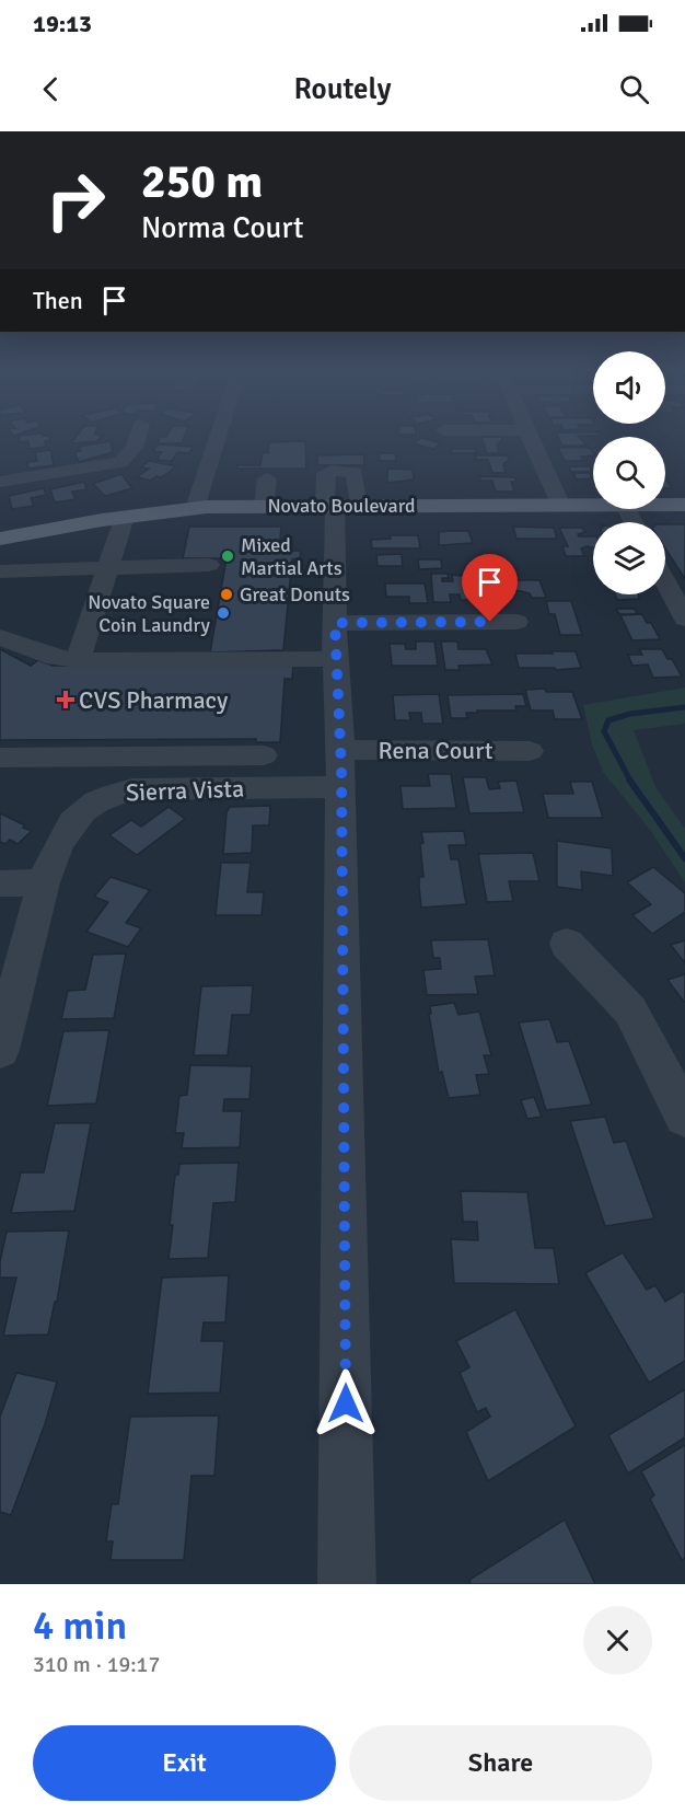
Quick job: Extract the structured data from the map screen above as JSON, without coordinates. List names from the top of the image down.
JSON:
{
  "streets": {
    "main road": ["Novato Boulevard"],
    "street": ["Rena Court", "Sierra Vista"]
  },
  "crossings": [
    ["Rena Court", "Sierra Vista"]
  ],
  "places": {
    "other": ["Mixed Martial Arts", "Great Donuts", "Novato Square Coin Laundry"],
    "health": ["CVS Pharmacy"]
  },
  "page": {
    "status": "19:13",
    "header": "Routely",
    "turn": ["250 m", "Norma Court"],
    "then": "Then",
    "heading": ["4 min", "310 m · 19:17"],
    "buttons": ["Exit", "Share"]
  }
}
